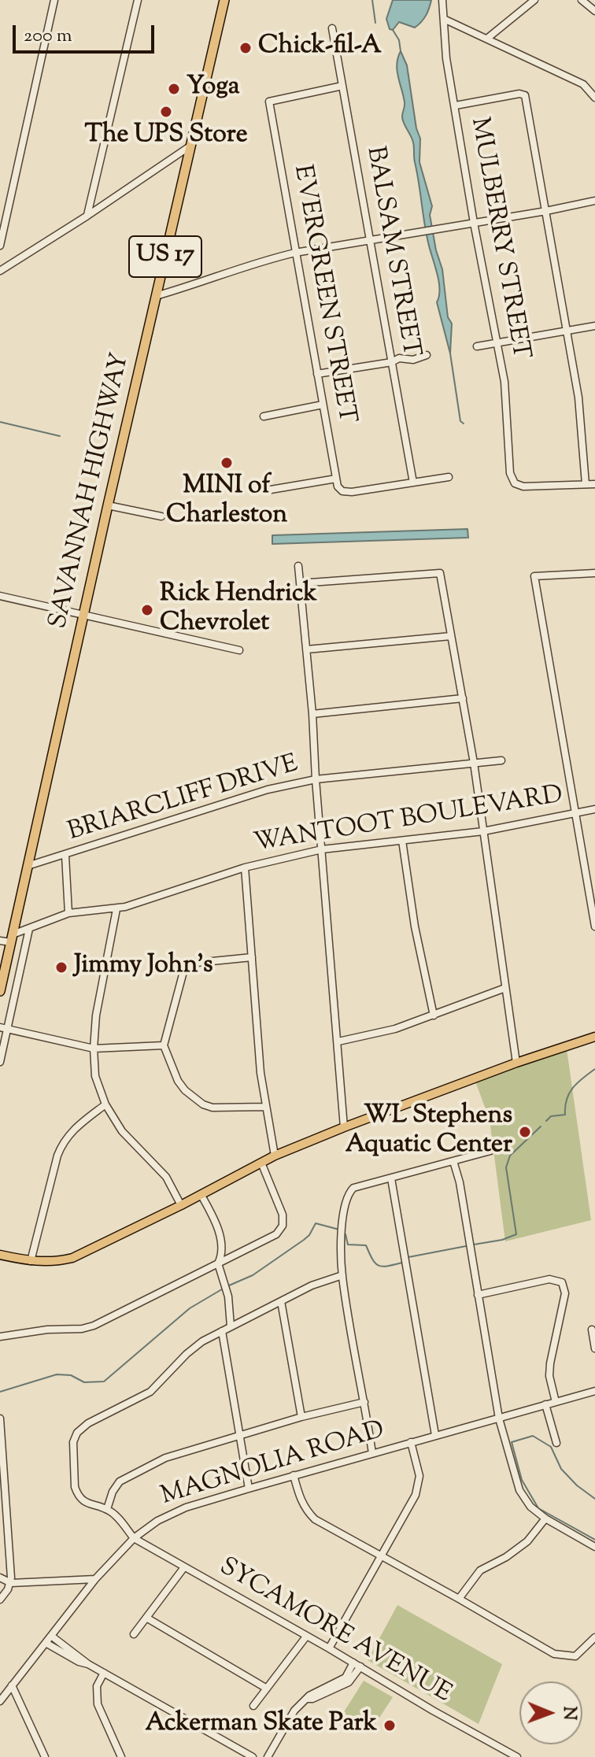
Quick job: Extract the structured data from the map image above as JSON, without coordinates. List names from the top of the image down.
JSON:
{
  "streets": {
    "highway": ["US 17", "SAVANNAH HIGHWAY"],
    "street": [
      "MULBERRY STREET",
      "BALSAM STREET",
      "EVERGREEN STREET",
      "BRIARCLIFF DRIVE",
      "WANTOOT BOULEVARD",
      "MAGNOLIA ROAD",
      "SYCAMORE AVENUE"
    ]
  },
  "crossings": [
    ["BALSAM STREET", "EVERGREEN STREET"],
    ["SAVANNAH HIGHWAY", "BRIARCLIFF DRIVE"],
    ["SAVANNAH HIGHWAY", "WANTOOT BOULEVARD"],
    ["MAGNOLIA ROAD", "SYCAMORE AVENUE"]
  ],
  "places": [
    "Chick-fil-A",
    "Yoga",
    "The UPS Store",
    "MINI of Charleston",
    "Rick Hendrick Chevrolet",
    "Jimmy John's",
    "WL Stephens Aquatic Center",
    "Ackerman Skate Park"
  ],
  "scale_bar": "200 m",
  "north": "right"
}
